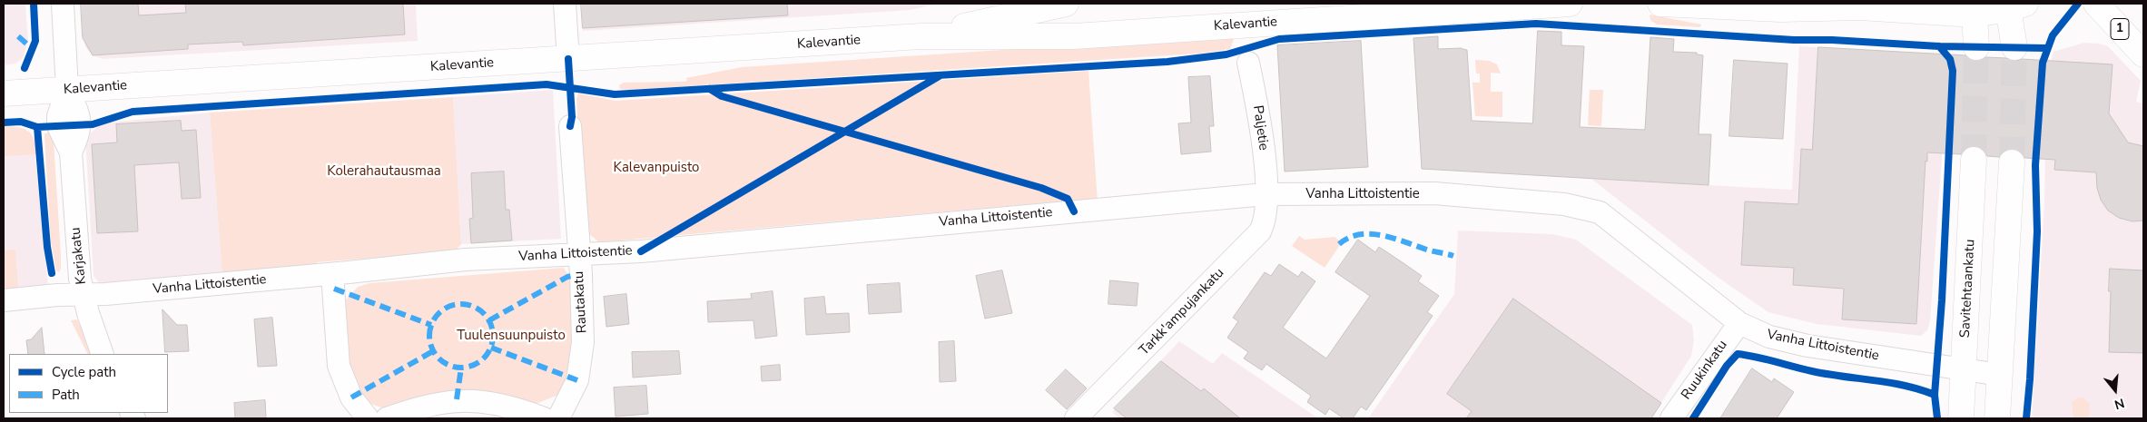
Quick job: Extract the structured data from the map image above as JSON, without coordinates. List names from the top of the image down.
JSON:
{
  "streets": {
    "main road": ["Kalevantie", "1", "Savitehtaankatu"],
    "street": [
      "Paljetie",
      "Vanha Littoistentie",
      "Karjakatu",
      "Rautakatu",
      "Tarkk'ampujankatu",
      "Ruukinkatu"
    ]
  },
  "crossings": [
    ["Kalevantie", "Karjakatu"],
    ["Paljetie", "Vanha Littoistentie"],
    ["Paljetie", "Tarkk'ampujankatu"],
    ["Vanha Littoistentie", "Karjakatu"],
    ["Vanha Littoistentie", "Savitehtaankatu"],
    ["Vanha Littoistentie", "Rautakatu"],
    ["Vanha Littoistentie", "Tarkk'ampujankatu"],
    ["Vanha Littoistentie", "Ruukinkatu"]
  ],
  "parks": ["Kalevanpuisto", "Kolerahautausmaa", "Tuulensuunpuisto"],
  "legend": ["Cycle path", "Path"],
  "north": "bottom"
}
